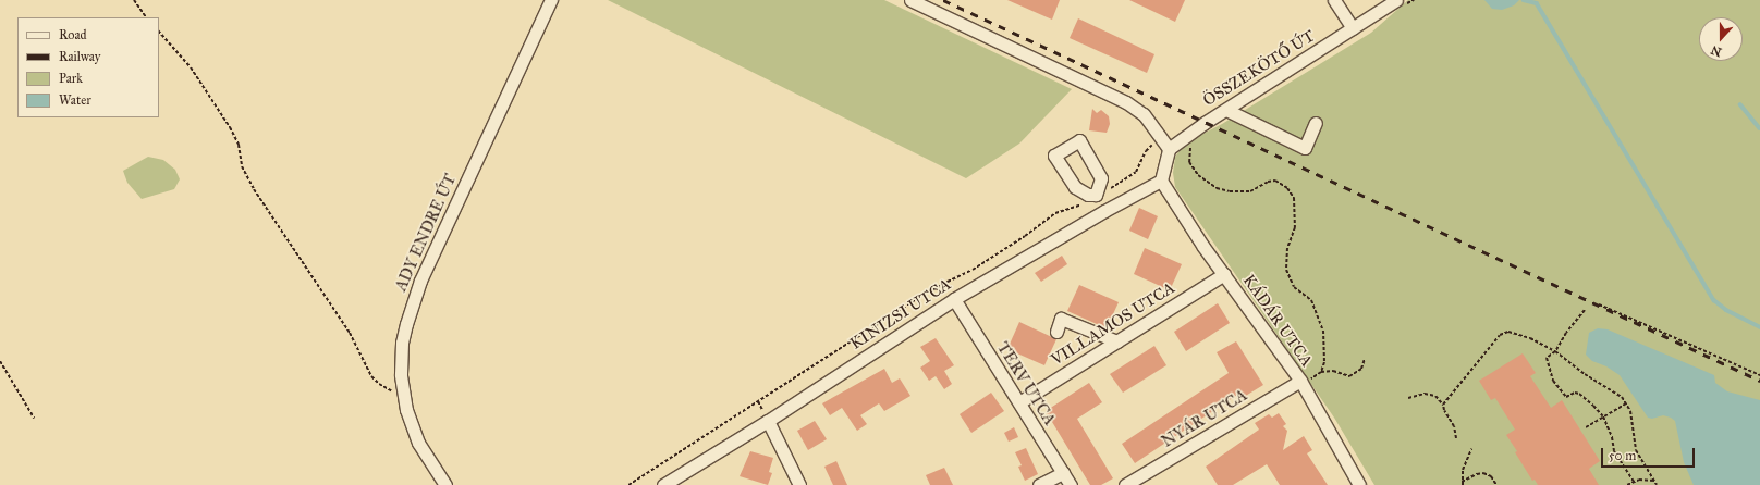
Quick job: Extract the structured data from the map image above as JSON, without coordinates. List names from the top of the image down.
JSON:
{
  "streets": {
    "street": [
      "ÖSSZEKÖTŐ ÚT",
      "ADY ENDRE ÚT",
      "KINIZSI UTCA",
      "KÁDÁR UTCA",
      "VILLAMOS UTCA",
      "TERV UTCA",
      "NYÁR UTCA"
    ]
  },
  "crossings": [
    ["KINIZSI UTCA", "KÁDÁR UTCA"],
    ["KINIZSI UTCA", "TERV UTCA"],
    ["KÁDÁR UTCA", "VILLAMOS UTCA"],
    ["KÁDÁR UTCA", "NYÁR UTCA"],
    ["VILLAMOS UTCA", "TERV UTCA"]
  ],
  "legend": [
    "Road",
    "Railway",
    "Park",
    "Water"
  ],
  "scale_bar": "50 m",
  "north": "bottom"
}
